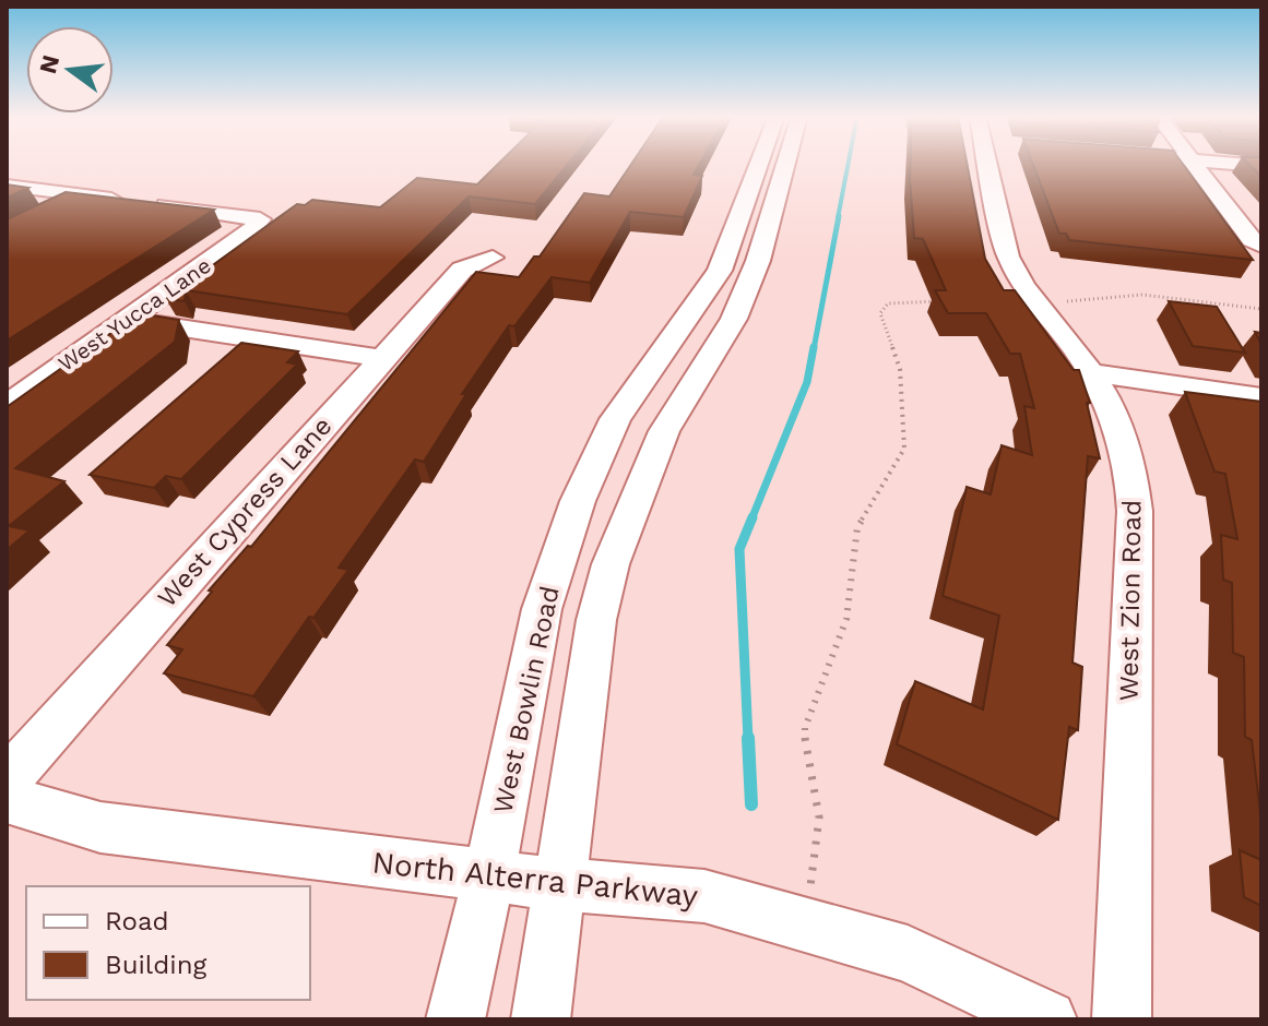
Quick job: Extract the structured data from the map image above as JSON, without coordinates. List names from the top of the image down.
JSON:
{
  "streets": {
    "street": [
      "West Yucca Lane",
      "West Cypress Lane",
      "West Zion Road",
      "West Bowlin Road",
      "North Alterra Parkway"
    ]
  },
  "crossings": [
    ["West Bowlin Road", "North Alterra Parkway"]
  ],
  "legend": ["Road", "Building"],
  "north": "left"
}
